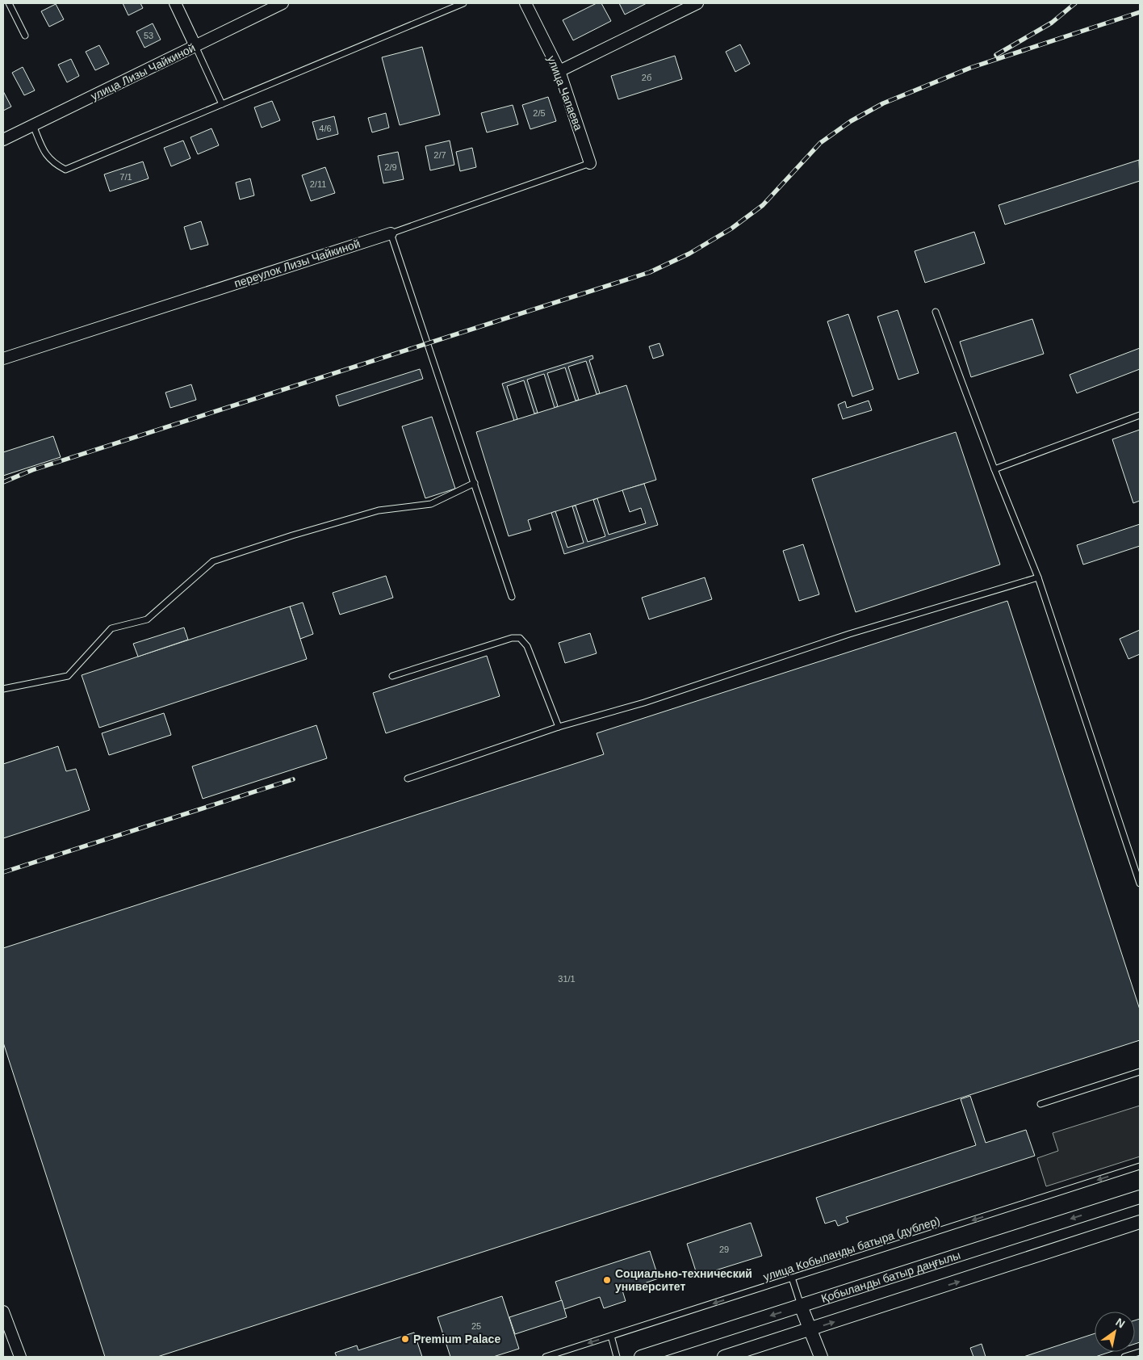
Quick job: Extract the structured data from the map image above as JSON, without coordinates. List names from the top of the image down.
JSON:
{
  "streets": {
    "street": [
      "улица Лизы Чайкиной",
      "улица Чапаева",
      "переулок Лизы Чайкиной",
      "Қобыланды батыр даңғылы"
    ],
    "lane": ["улица Кобыланды батыра (дублер)"]
  },
  "crossings": [
    ["улица Чапаева", "переулок Лизы Чайкиной"]
  ],
  "one_way": ["улица Кобыланды батыра (дублер)"],
  "places": ["Социально-технический университет", "Premium Palace"],
  "house_numbers": [
    "53",
    "2б",
    "2/5",
    "4/6",
    "2/7",
    "2/9",
    "7/1",
    "2/11",
    "31/1",
    "29",
    "25"
  ],
  "north": "top right"
}
